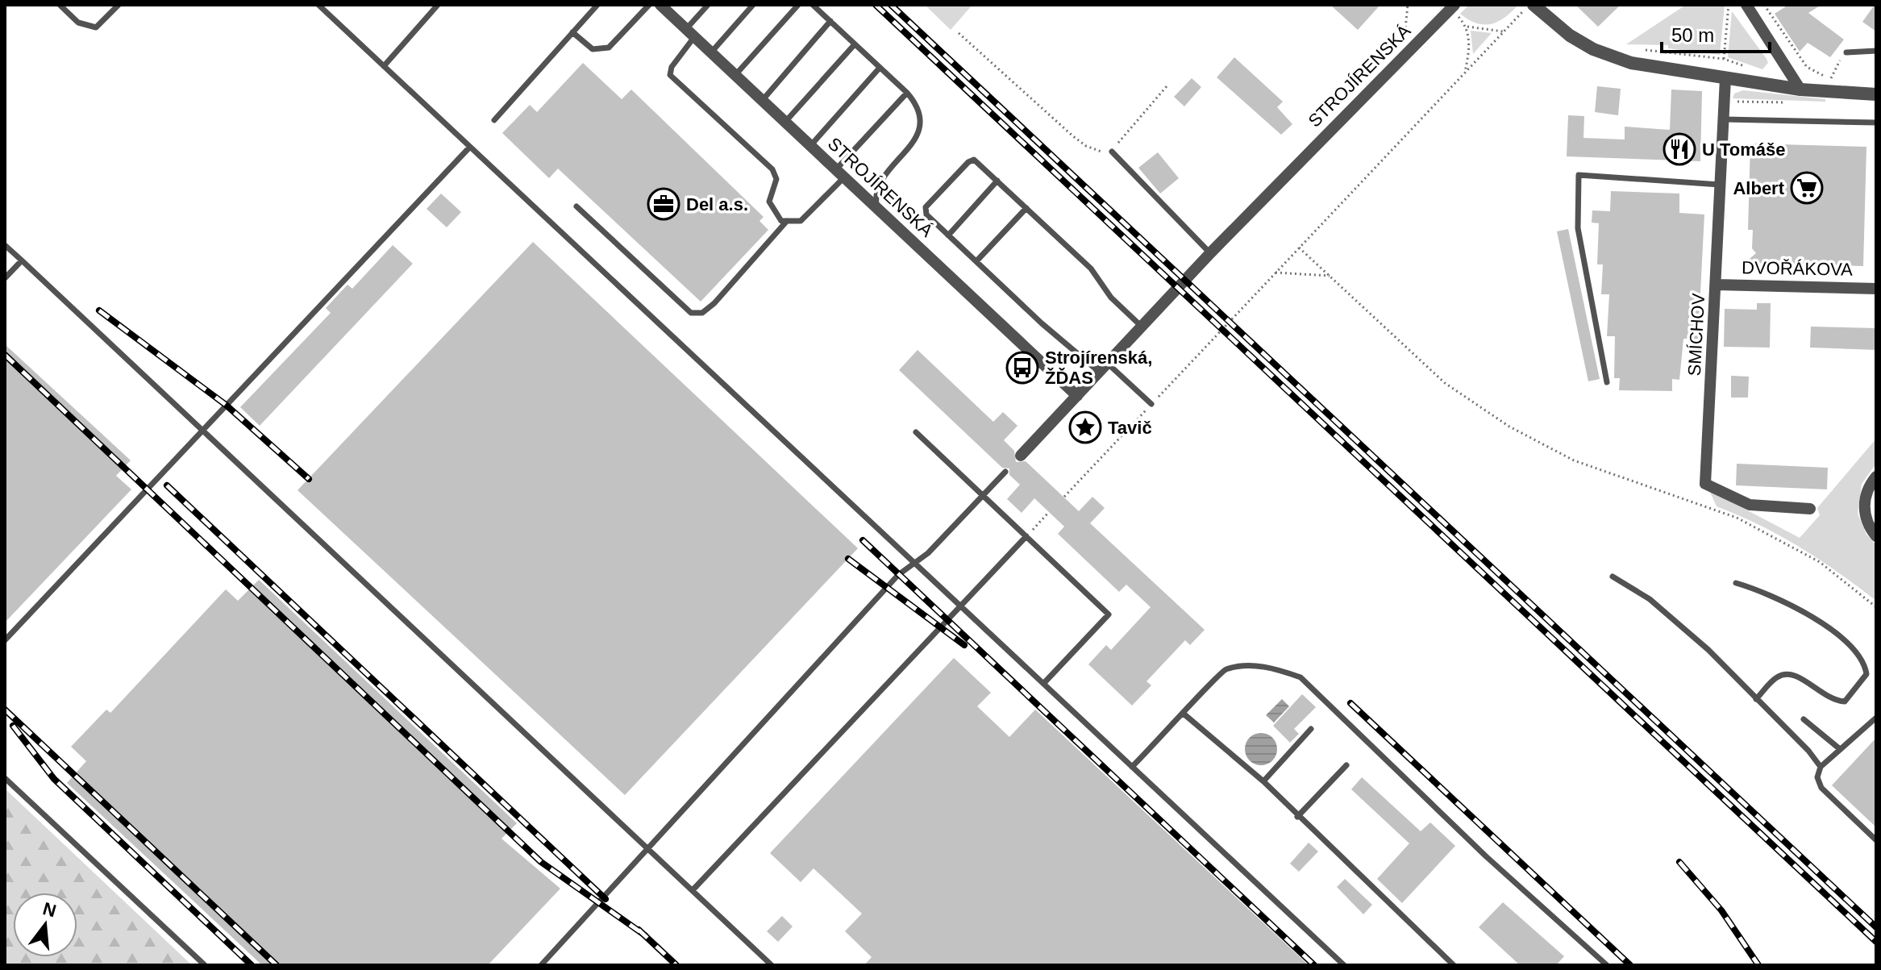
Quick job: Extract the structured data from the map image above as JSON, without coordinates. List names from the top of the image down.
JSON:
{
  "streets": {
    "street": ["STROJÍRENSKÁ", "DVOŘÁKOVA", "SMÍCHOV"]
  },
  "crossings": [
    ["DVOŘÁKOVA", "SMÍCHOV"]
  ],
  "places": {
    "restaurant": ["U Tomáše"],
    "supermarket": ["Albert"],
    "office": ["Del a.s."],
    "bus stop": ["Strojírenská, ŽĎAS"],
    "place": ["Tavič"]
  },
  "scale_bar": "50 m",
  "north": "top"
}
